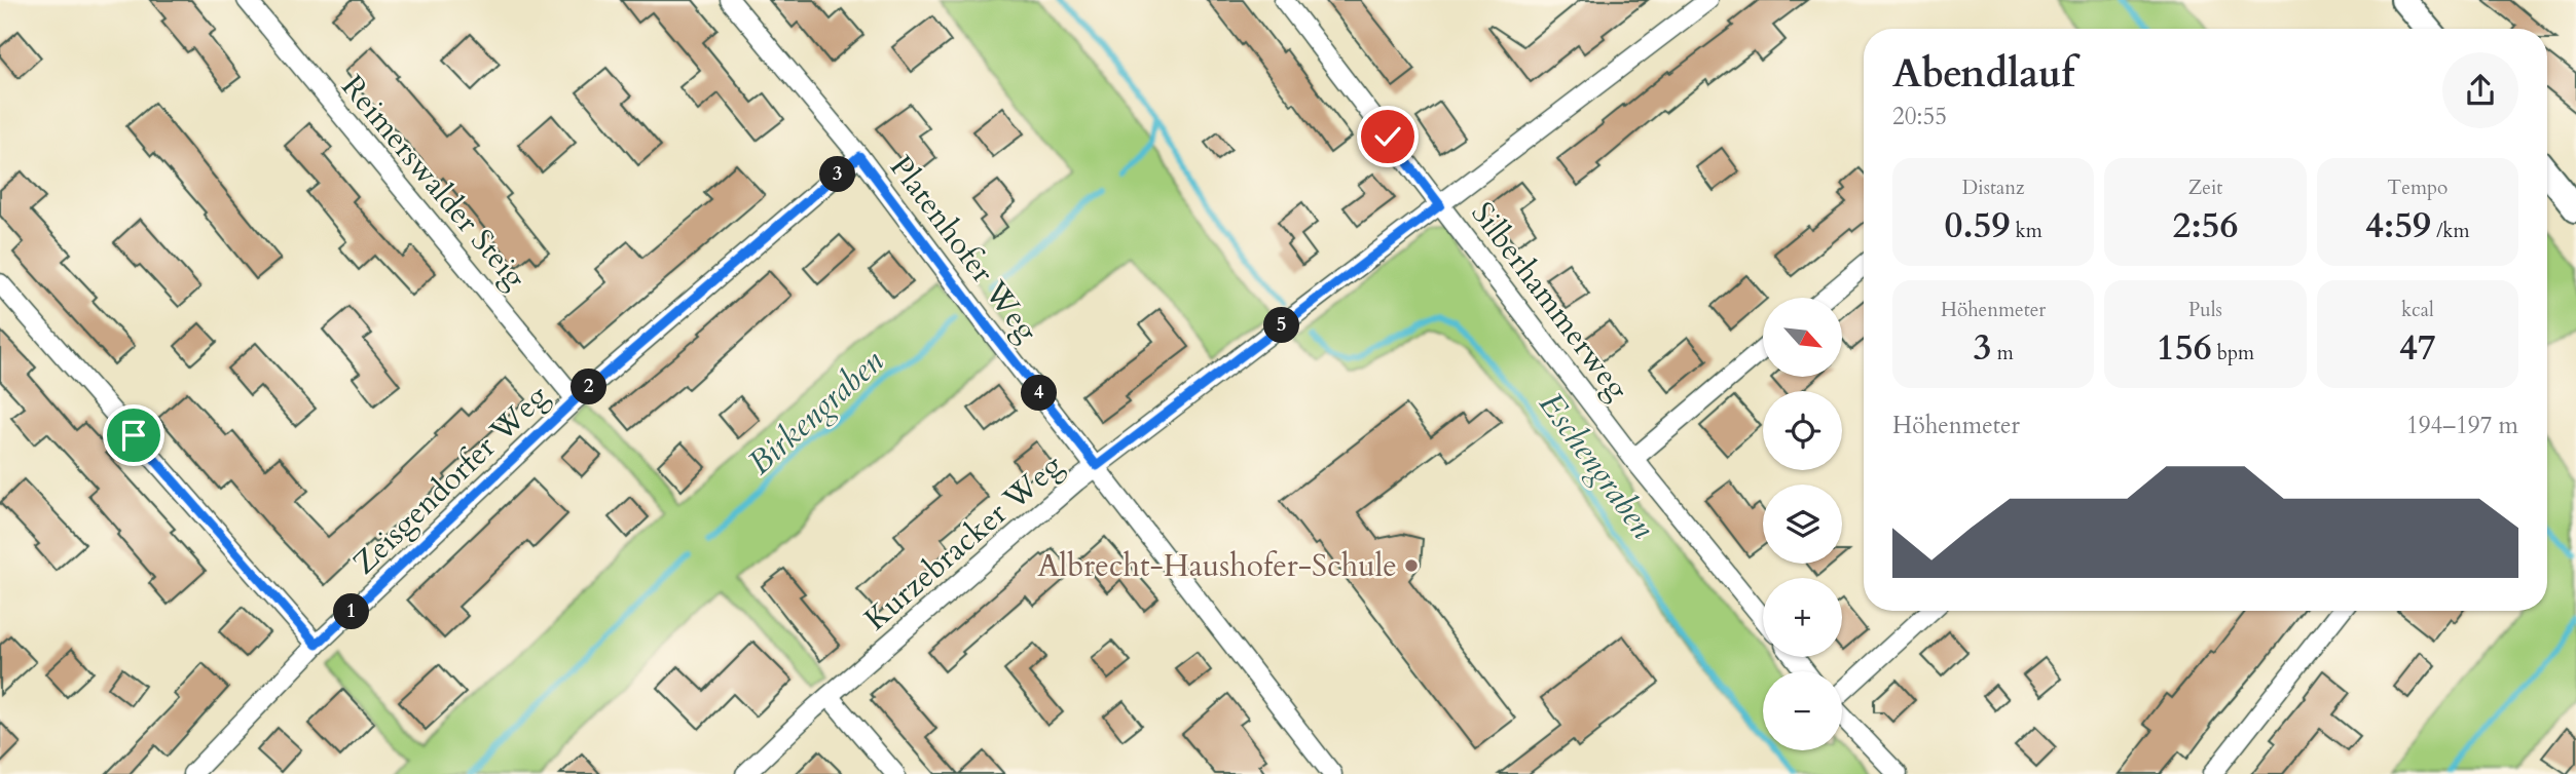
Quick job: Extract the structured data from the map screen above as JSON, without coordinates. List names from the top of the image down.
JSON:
{
  "streets": {
    "street": [
      "Reimerswalder Steig",
      "Platenhofer Weg",
      "Silberhammerweg",
      "Zeisgendorfer Weg",
      "Kurzebracker Weg"
    ]
  },
  "crossings": [
    ["Reimerswalder Steig", "Zeisgendorfer Weg"],
    ["Platenhofer Weg", "Zeisgendorfer Weg"],
    ["Platenhofer Weg", "Kurzebracker Weg"],
    ["Silberhammerweg", "Kurzebracker Weg"]
  ],
  "water": ["Birkengraben", "Eschengraben"],
  "places": ["Albrecht-Haushofer-Schule"],
  "north": "bottom right",
  "page": {
    "heading": ["Abendlauf", "20:55"],
    "stats": [
      ["Distanz", "0.59 km"],
      ["Zeit", "2:56"],
      ["Tempo", "4:59 /km"],
      ["Höhenmeter", "3 m"],
      ["Puls", "156 bpm"],
      ["kcal", "47"]
    ],
    "pins": [
      "3",
      "5",
      "2",
      "4",
      "1"
    ],
    "map_buttons": ["+", "−"],
    "chart": ["Höhenmeter", "194–197 m"]
  }
}
